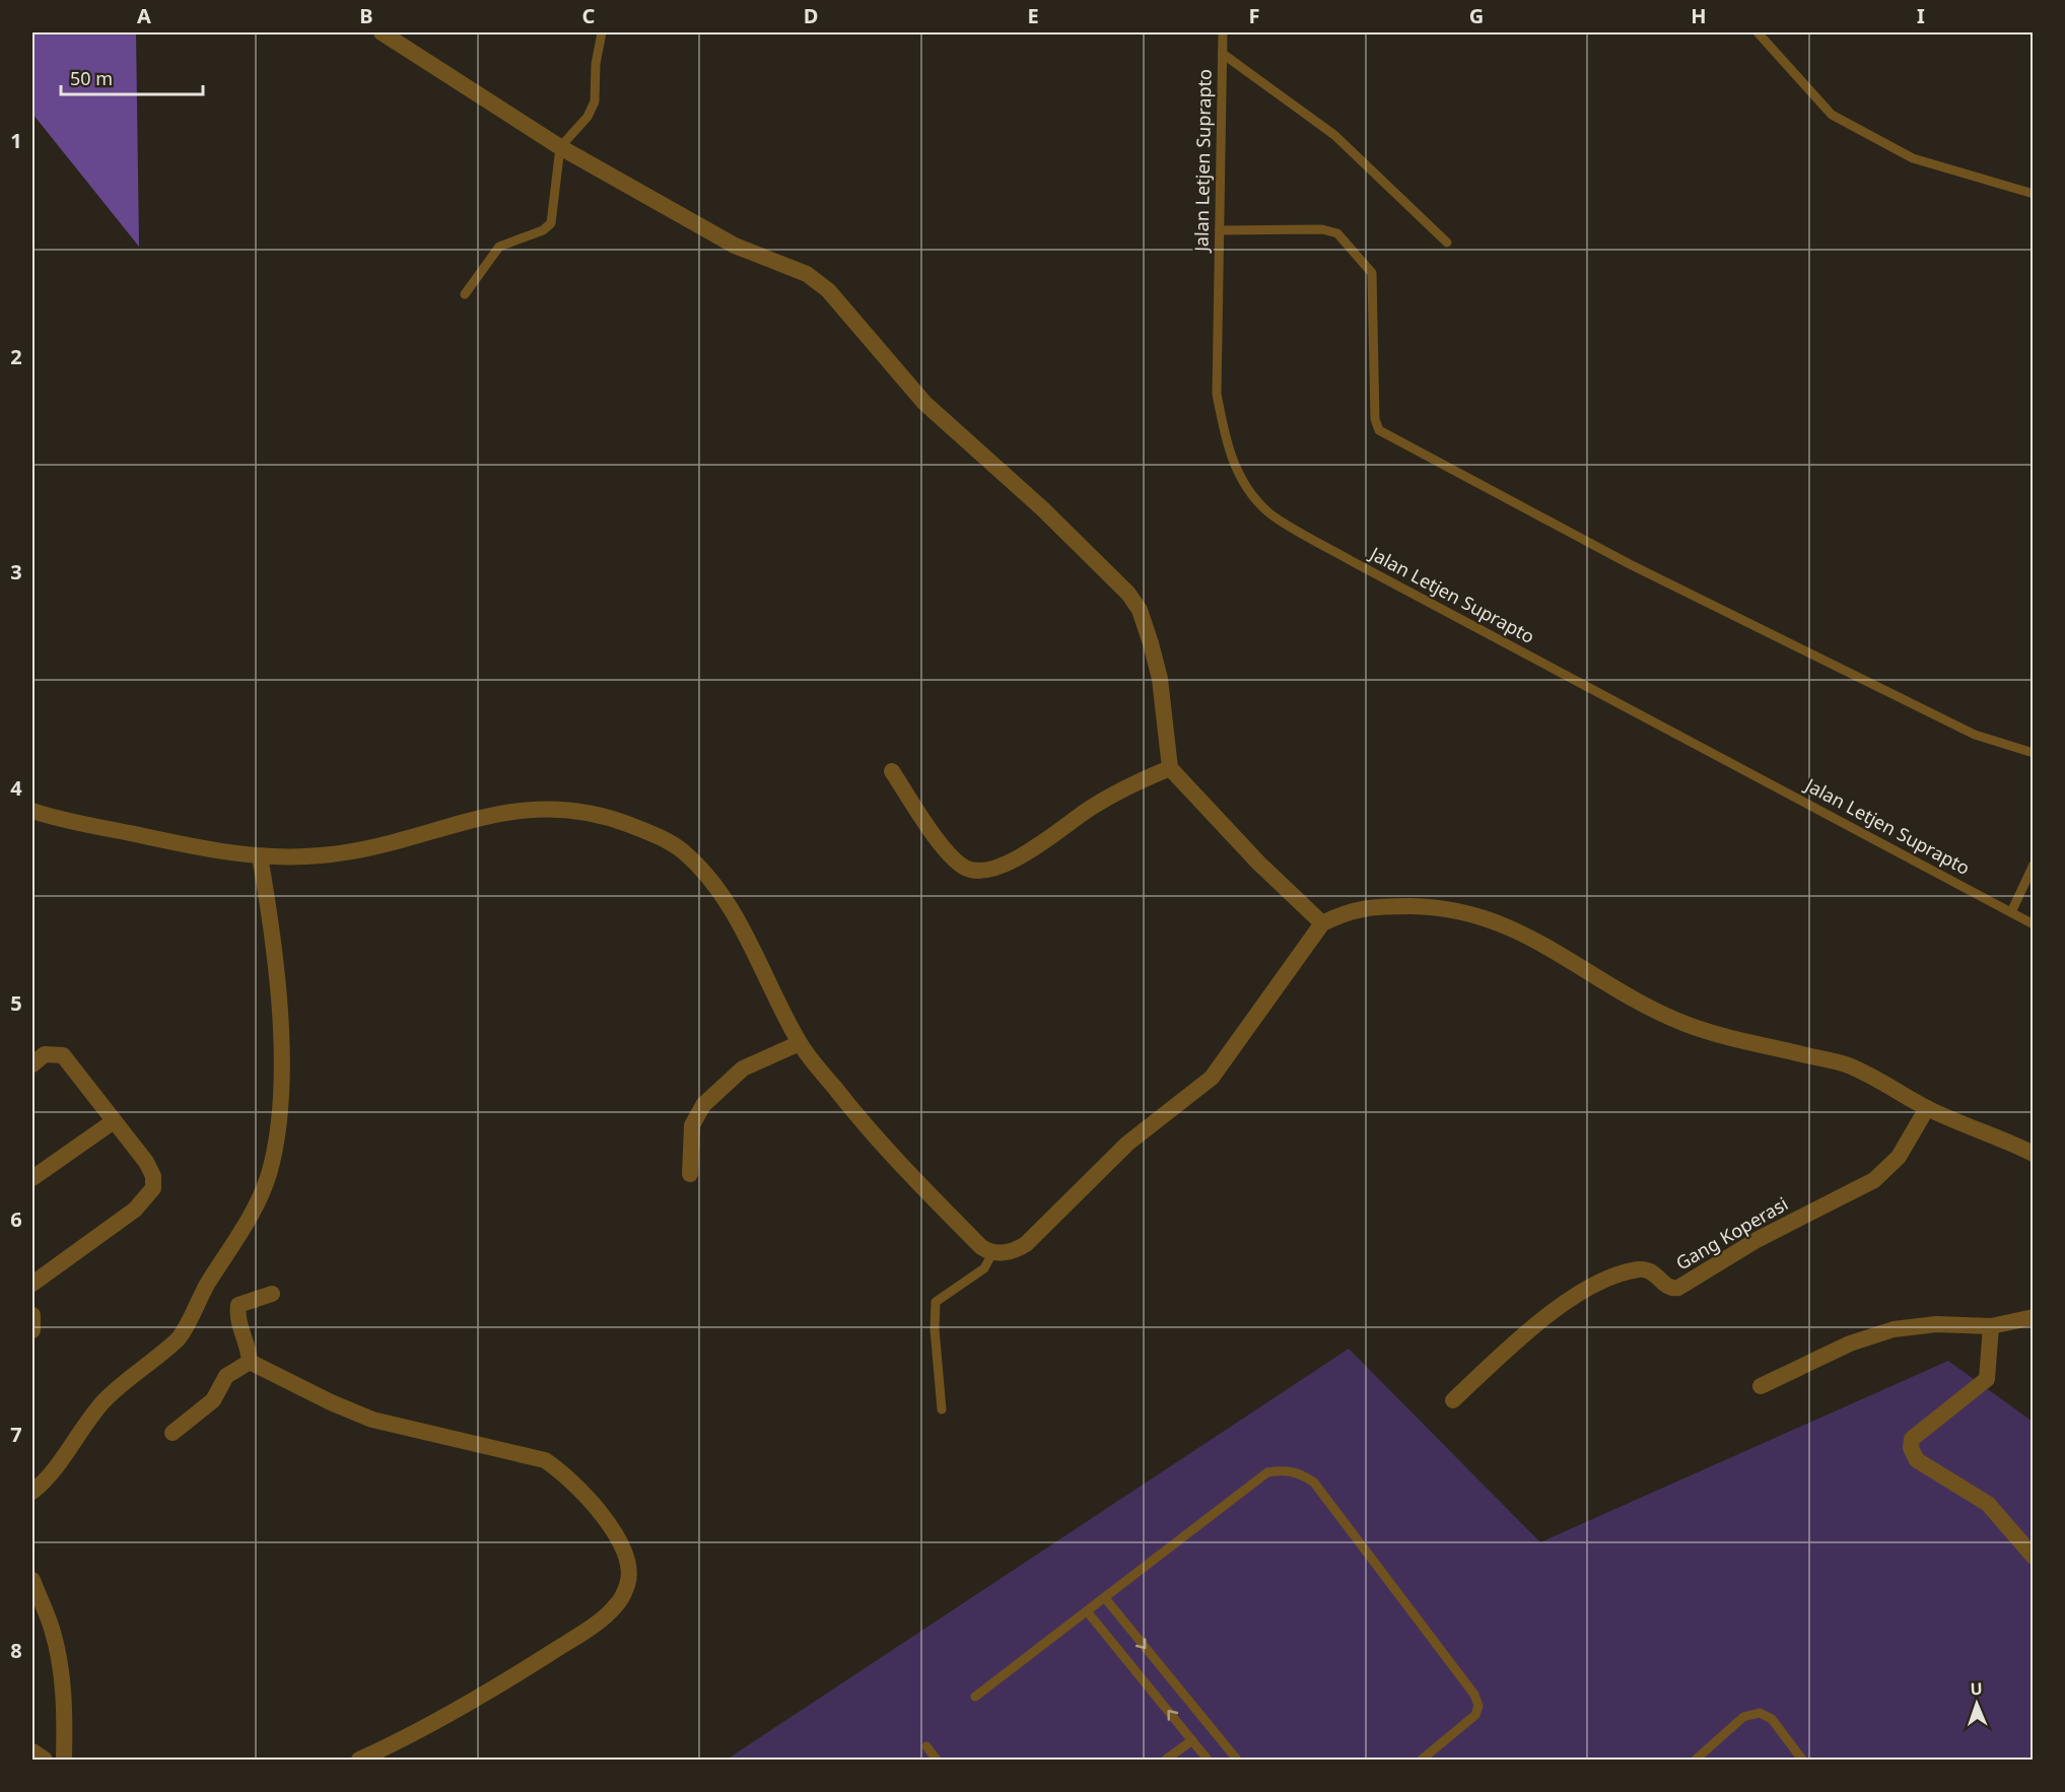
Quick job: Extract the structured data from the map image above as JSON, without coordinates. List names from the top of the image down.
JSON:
{
  "streets": {
    "street": ["Gang Koperasi"],
    "lane": ["Jalan Letjen Suprapto"]
  },
  "scale_bar": "50 m",
  "north": "top",
  "grid": {
    "columns": [
      "A",
      "B",
      "C",
      "D",
      "E",
      "F",
      "G",
      "H",
      "I"
    ],
    "rows": [
      "1",
      "2",
      "3",
      "4",
      "5",
      "6",
      "7",
      "8"
    ]
  }
}
